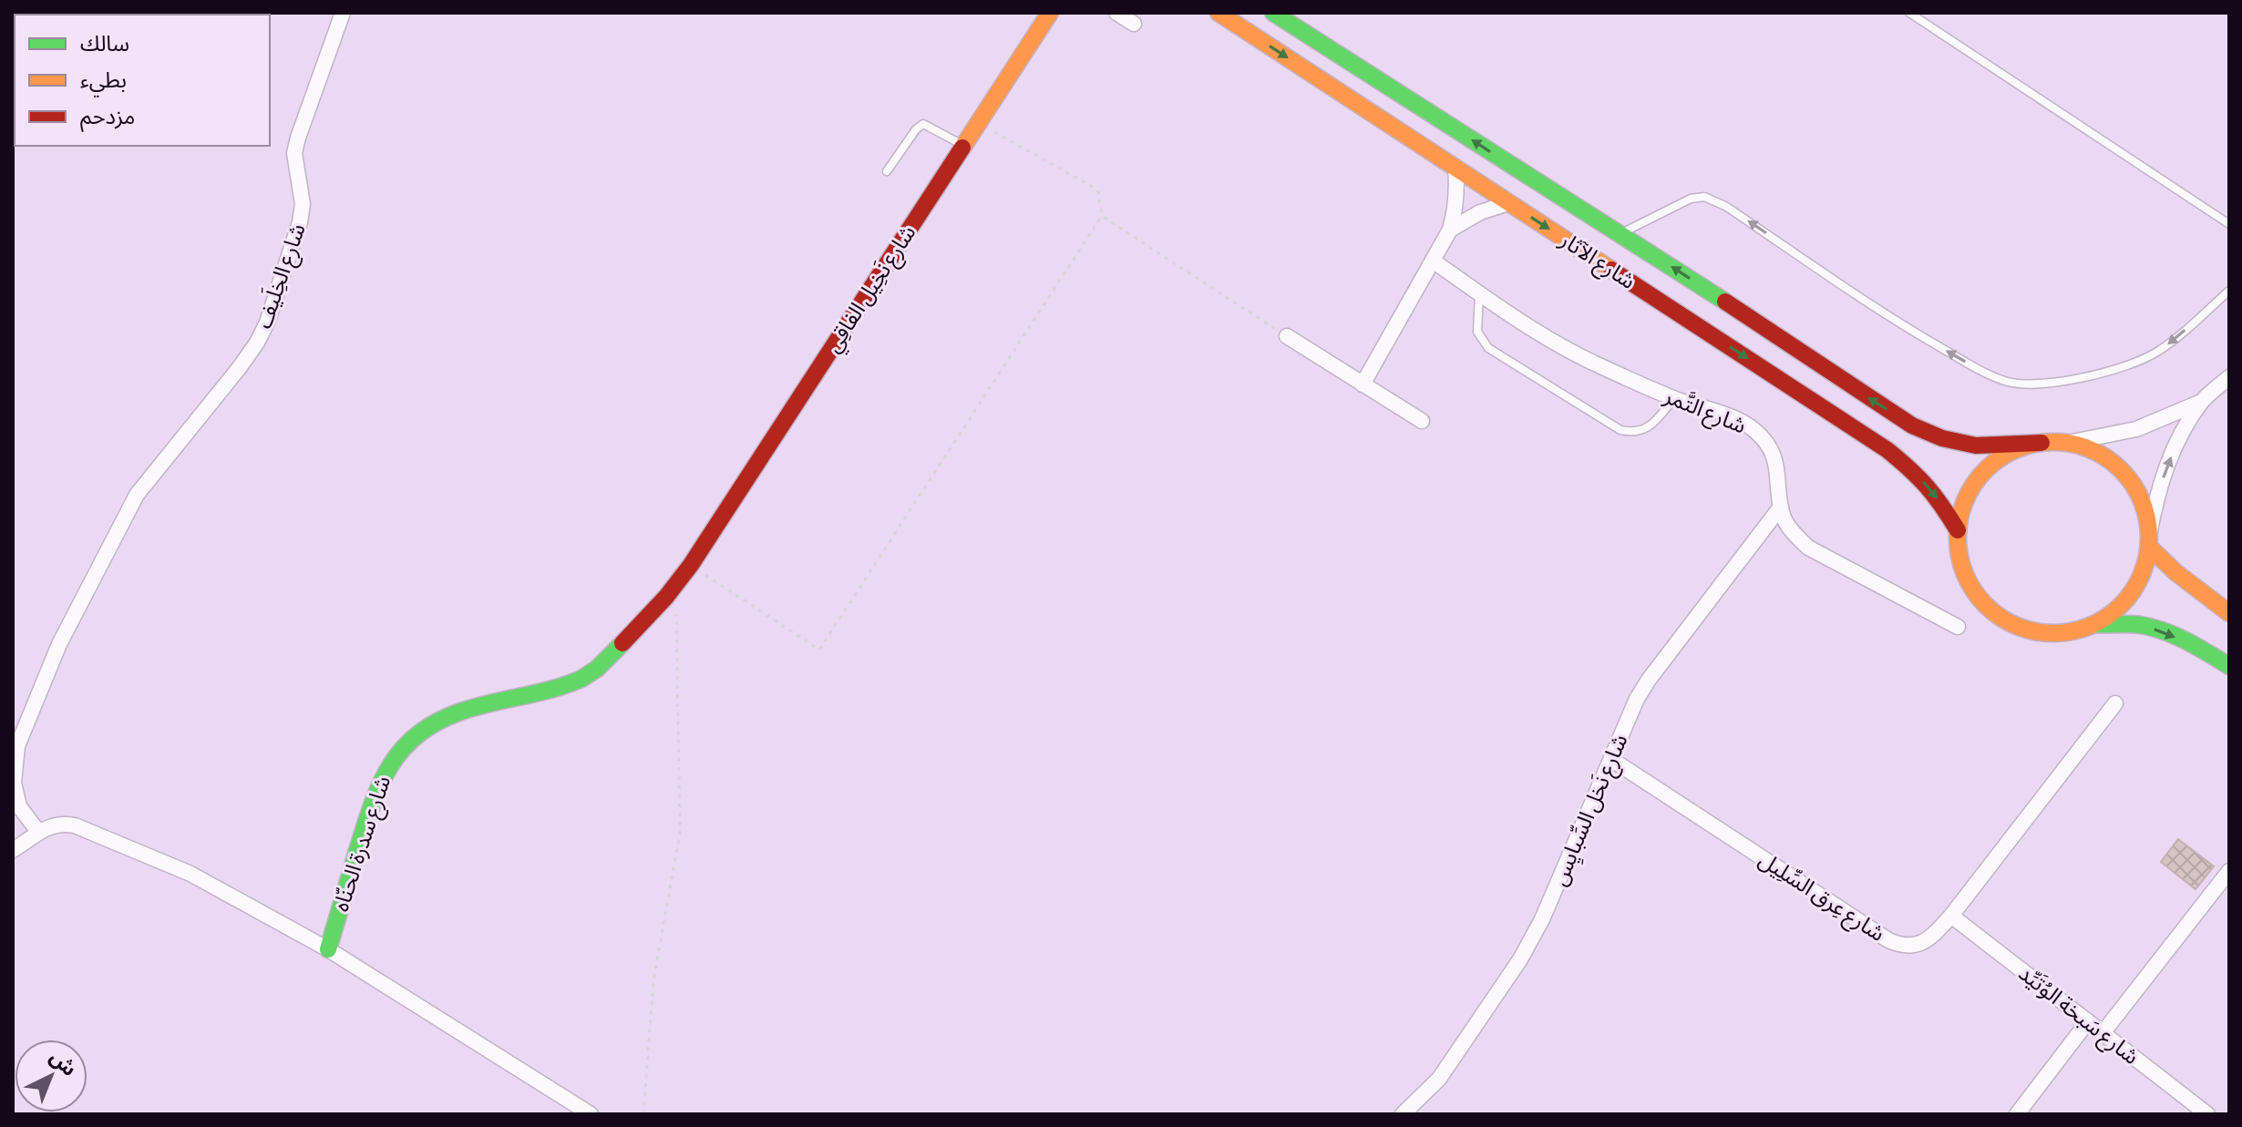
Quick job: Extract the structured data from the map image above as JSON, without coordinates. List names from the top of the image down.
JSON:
{
  "streets": {
    "street": [
      "شارع الآثار",
      "شارع الخِلَيف",
      "شارع نَخِيل الفاقِي",
      "شارع التَّمر",
      "شارع نَخل السِّبايِس",
      "شارع سدرة الحنّاه",
      "شارع عِرق السِّلِيل",
      "شارع سَبخة الوُتَيِّد"
    ]
  },
  "crossings": [
    ["شارع نَخِيل الفاقِي", "شارع سدرة الحنّاه"],
    ["شارع التَّمر", "شارع نَخل السِّبايِس"],
    ["شارع نَخل السِّبايِس", "شارع عِرق السِّلِيل"],
    ["شارع عِرق السِّلِيل", "شارع سَبخة الوُتَيِّد"]
  ],
  "legend": ["سالك", "بطيء", "مزدحم"],
  "north": "top right"
}
